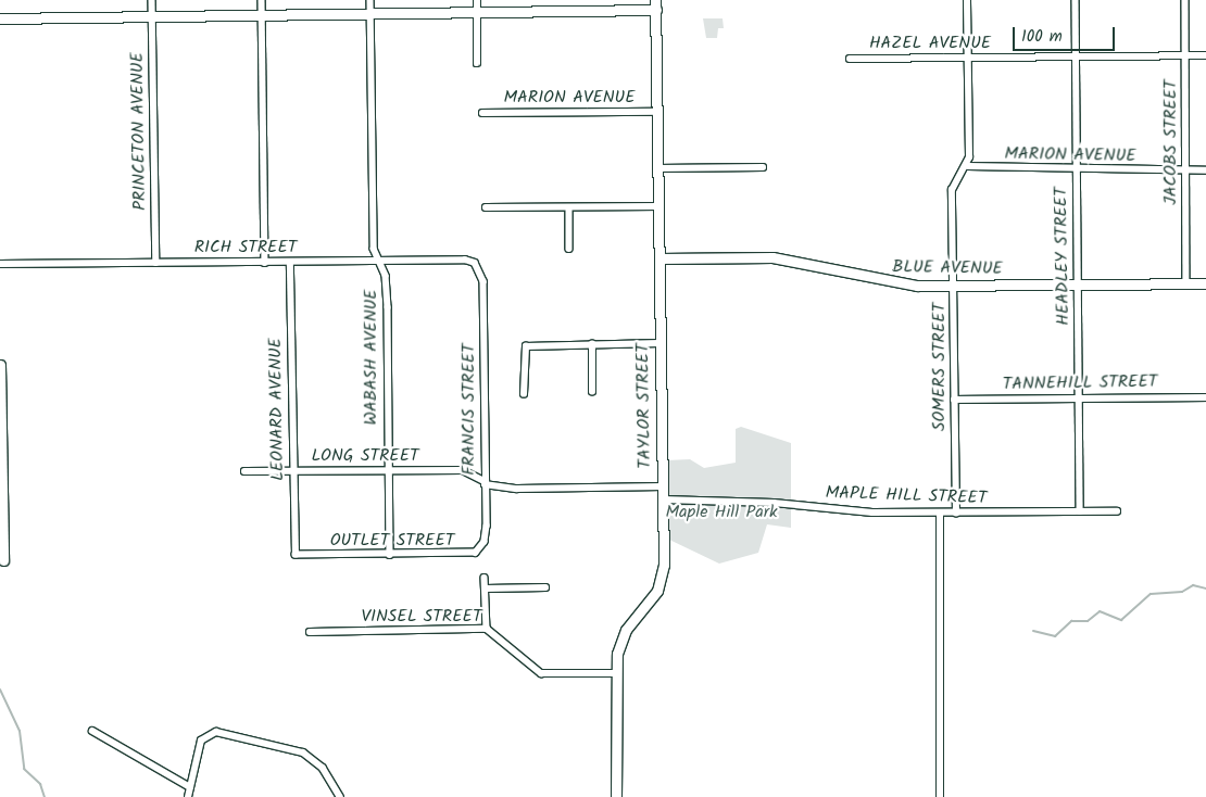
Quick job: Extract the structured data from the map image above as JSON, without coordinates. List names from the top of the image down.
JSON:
{
  "streets": {
    "street": [
      "HAZEL AVENUE",
      "MARION AVENUE",
      "PRINCETON AVENUE",
      "JACOBS STREET",
      "RICH STREET",
      "HEADLEY STREET",
      "BLUE AVENUE",
      "WABASH AVENUE",
      "SOMERS STREET",
      "TANNEHILL STREET",
      "TAYLOR STREET",
      "LEONARD AVENUE",
      "FRANCIS STREET",
      "LONG STREET",
      "MAPLE HILL STREET",
      "OUTLET STREET",
      "VINSEL STREET"
    ]
  },
  "crossings": [
    ["HAZEL AVENUE", "JACOBS STREET"],
    ["HAZEL AVENUE", "HEADLEY STREET"],
    ["MARION AVENUE", "JACOBS STREET"],
    ["MARION AVENUE", "HEADLEY STREET"],
    ["MARION AVENUE", "SOMERS STREET"],
    ["MARION AVENUE", "TAYLOR STREET"],
    ["PRINCETON AVENUE", "RICH STREET"],
    ["JACOBS STREET", "BLUE AVENUE"],
    ["RICH STREET", "WABASH AVENUE"],
    ["RICH STREET", "LEONARD AVENUE"],
    ["RICH STREET", "FRANCIS STREET"],
    ["HEADLEY STREET", "BLUE AVENUE"],
    ["HEADLEY STREET", "TANNEHILL STREET"],
    ["HEADLEY STREET", "MAPLE HILL STREET"],
    ["BLUE AVENUE", "SOMERS STREET"],
    ["BLUE AVENUE", "TAYLOR STREET"],
    ["WABASH AVENUE", "LONG STREET"],
    ["WABASH AVENUE", "OUTLET STREET"],
    ["SOMERS STREET", "TANNEHILL STREET"],
    ["SOMERS STREET", "MAPLE HILL STREET"],
    ["TAYLOR STREET", "LONG STREET"],
    ["TAYLOR STREET", "MAPLE HILL STREET"],
    ["TAYLOR STREET", "VINSEL STREET"],
    ["LEONARD AVENUE", "LONG STREET"],
    ["LEONARD AVENUE", "OUTLET STREET"],
    ["FRANCIS STREET", "LONG STREET"],
    ["FRANCIS STREET", "OUTLET STREET"]
  ],
  "parks": ["Maple Hill Park"],
  "scale_bar": "100 m"
}
